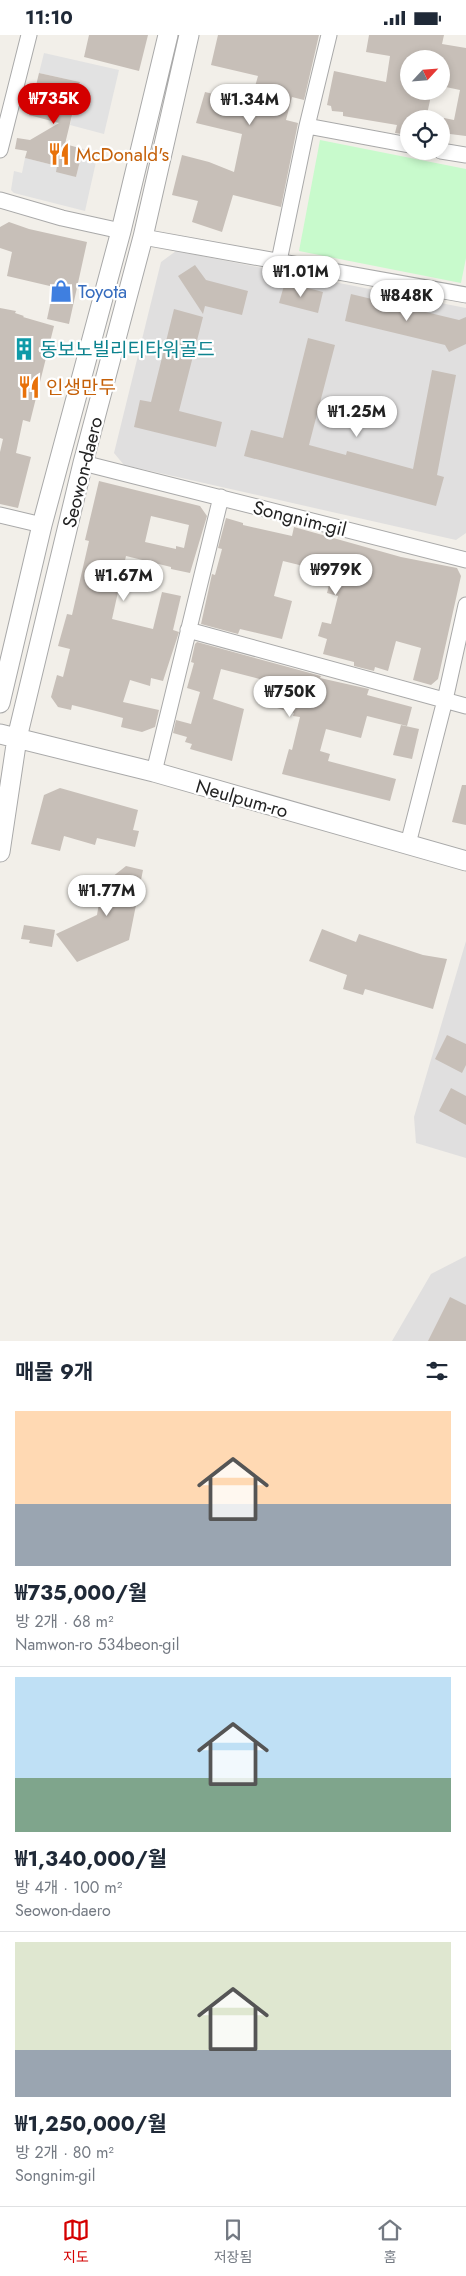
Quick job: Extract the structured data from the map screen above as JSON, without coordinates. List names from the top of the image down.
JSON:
{
  "streets": {
    "street": ["Seowon-daero", "Songnim-gil", "Neulpum-ro"]
  },
  "crossings": [
    ["Seowon-daero", "Songnim-gil"],
    ["Seowon-daero", "Neulpum-ro"]
  ],
  "places": {
    "restaurant": ["McDonald's", "인생만두"],
    "shop": ["Toyota"],
    "building": ["동보노빌리티타워골드"]
  },
  "north": "top right",
  "page": {
    "status": "11:10",
    "price": [
      "₩735K",
      "₩1.34M",
      "₩1.01M",
      "₩848K",
      "₩1.25M",
      "₩979K",
      "₩1.67M",
      "₩750K",
      "₩1.77M"
    ],
    "heading": "매물 9개",
    "list": [
      {
        "name": "₩735,000/월",
        "note": "방 2개 · 68 m² · Namwon-ro 534beon-gil"
      },
      {
        "name": "₩1,340,000/월",
        "note": "방 4개 · 100 m² · Seowon-daero"
      },
      {
        "name": "₩1,250,000/월",
        "note": "방 2개 · 80 m² · Songnim-gil"
      }
    ],
    "tabs": ["지도", "저장됨", "홈"]
  }
}
